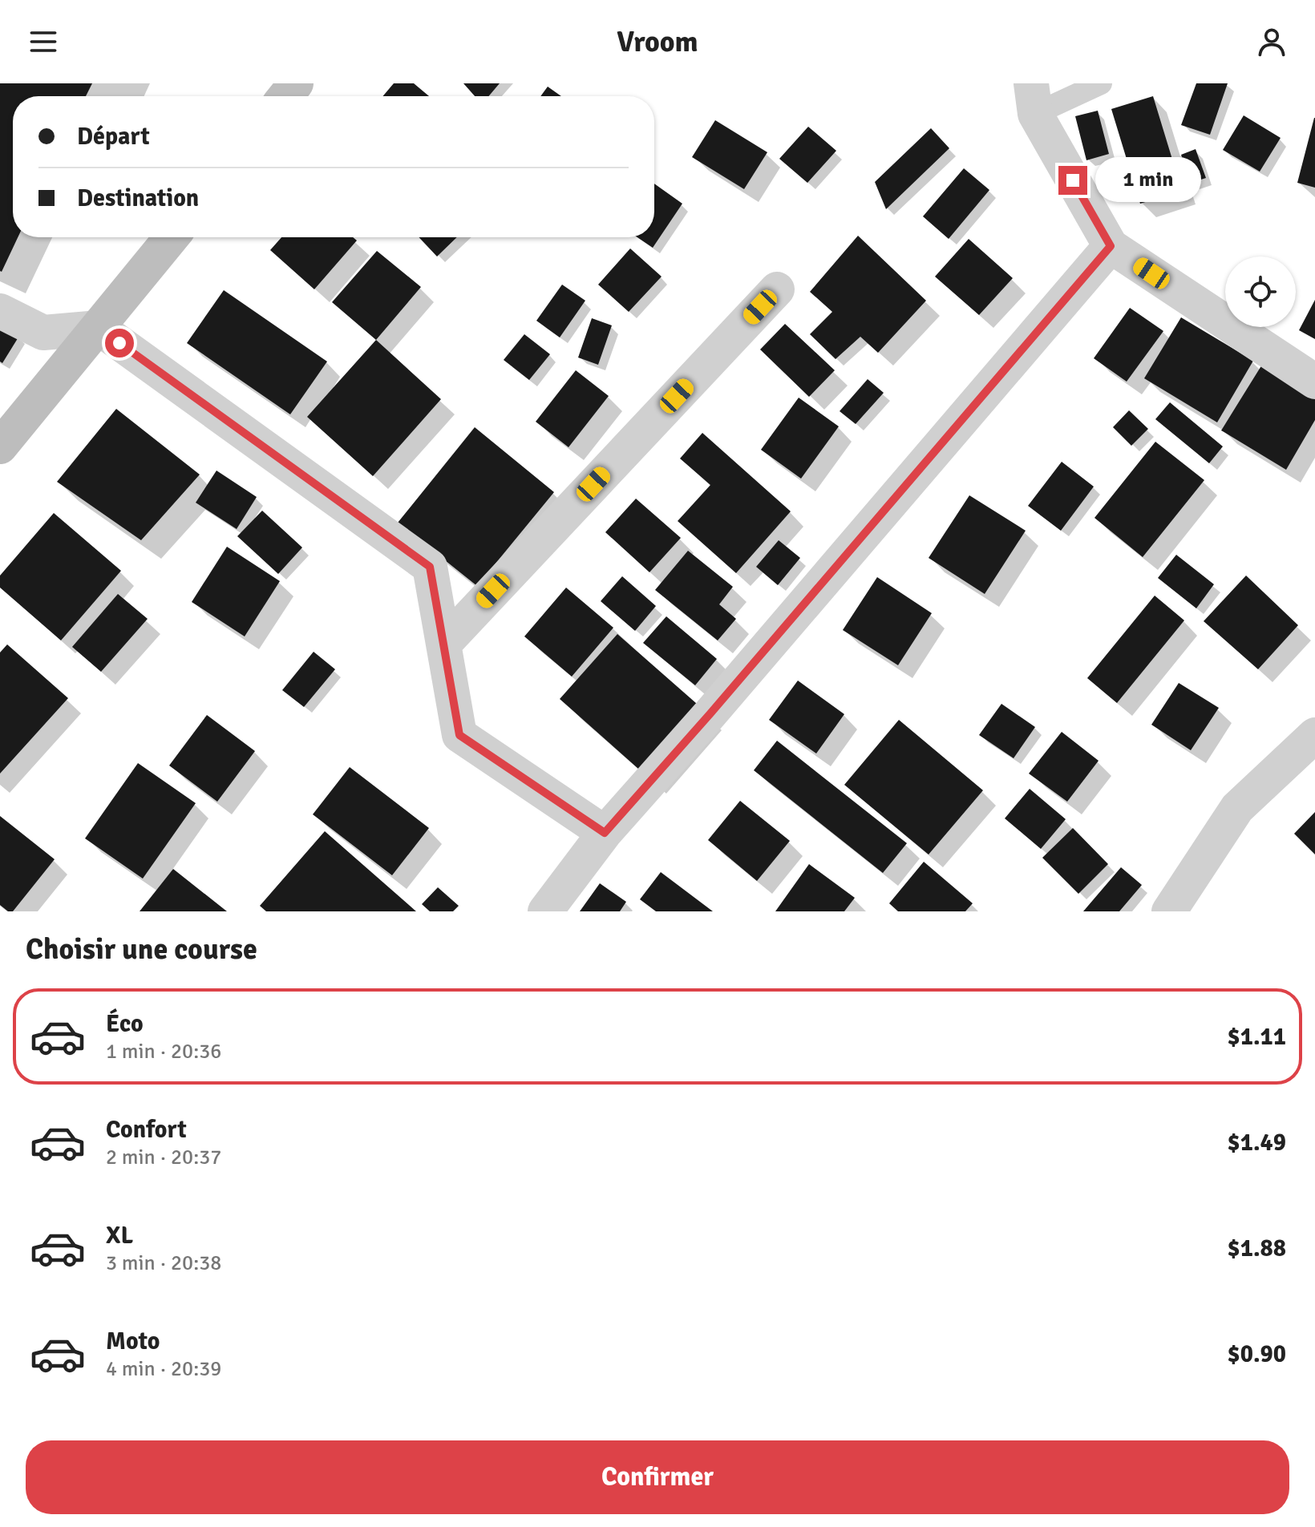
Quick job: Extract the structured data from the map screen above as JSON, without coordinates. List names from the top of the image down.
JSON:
{
  "page": {
    "header": "Vroom",
    "banner": ["Départ", "Destination"],
    "bubble": "1 min",
    "heading": "Choisir une course",
    "list": [
      {
        "name": "Éco",
        "note": "1 min · 20:36",
        "value": "$1.11"
      },
      {
        "name": "Confort",
        "note": "2 min · 20:37",
        "value": "$1.49"
      },
      {
        "name": "XL",
        "note": "3 min · 20:38",
        "value": "$1.88"
      },
      {
        "name": "Moto",
        "note": "4 min · 20:39",
        "value": "$0.90"
      }
    ],
    "buttons": "Confirmer"
  }
}
